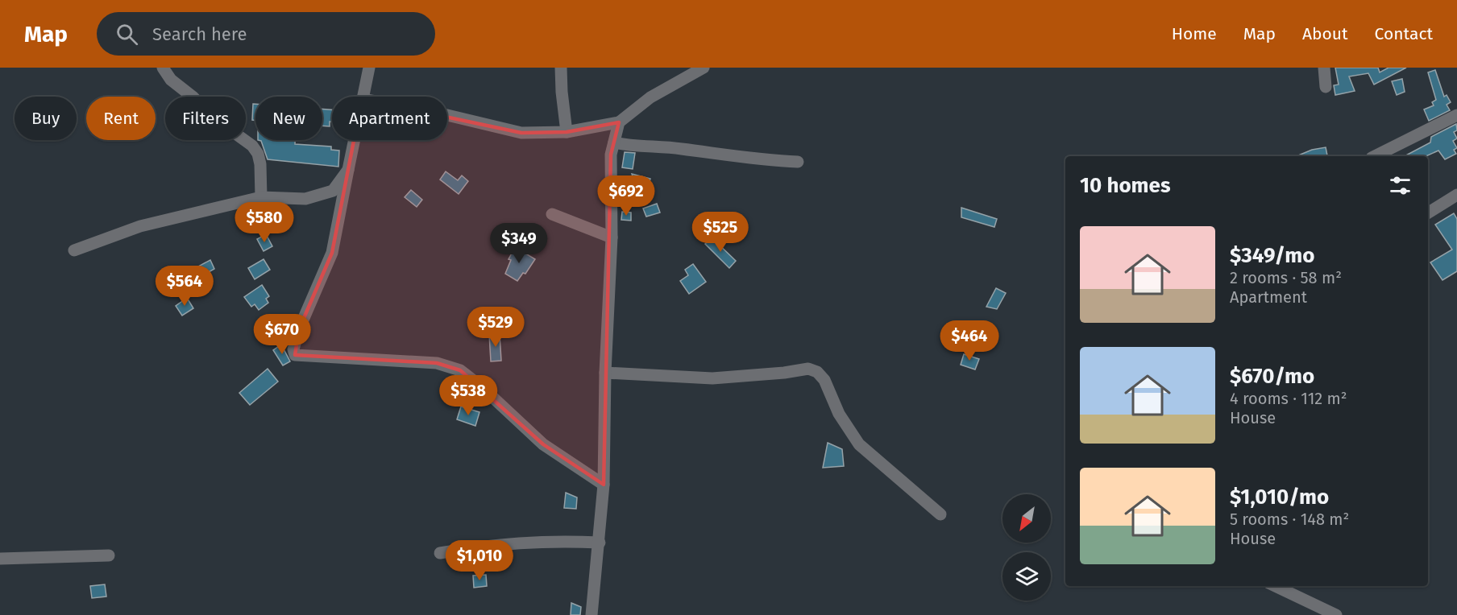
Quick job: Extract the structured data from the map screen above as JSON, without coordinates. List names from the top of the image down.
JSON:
{
  "north": "bottom left",
  "page": {
    "header": "Map",
    "search": "Search here",
    "nav": [
      "Home",
      "Map",
      "About",
      "Contact"
    ],
    "chip": [
      "Buy",
      "Rent",
      "Filters",
      "New",
      "Apartment"
    ],
    "heading": "10 homes",
    "price": [
      "$692",
      "$580",
      "$525",
      "$349",
      "$564",
      "$529",
      "$670",
      "$464",
      "$538",
      "$1,010"
    ],
    "list": [
      {
        "name": "$349/mo",
        "note": "2 rooms · 58 m² · Apartment"
      },
      {
        "name": "$670/mo",
        "note": "4 rooms · 112 m² · House"
      },
      {
        "name": "$1,010/mo",
        "note": "5 rooms · 148 m² · House"
      }
    ]
  }
}
